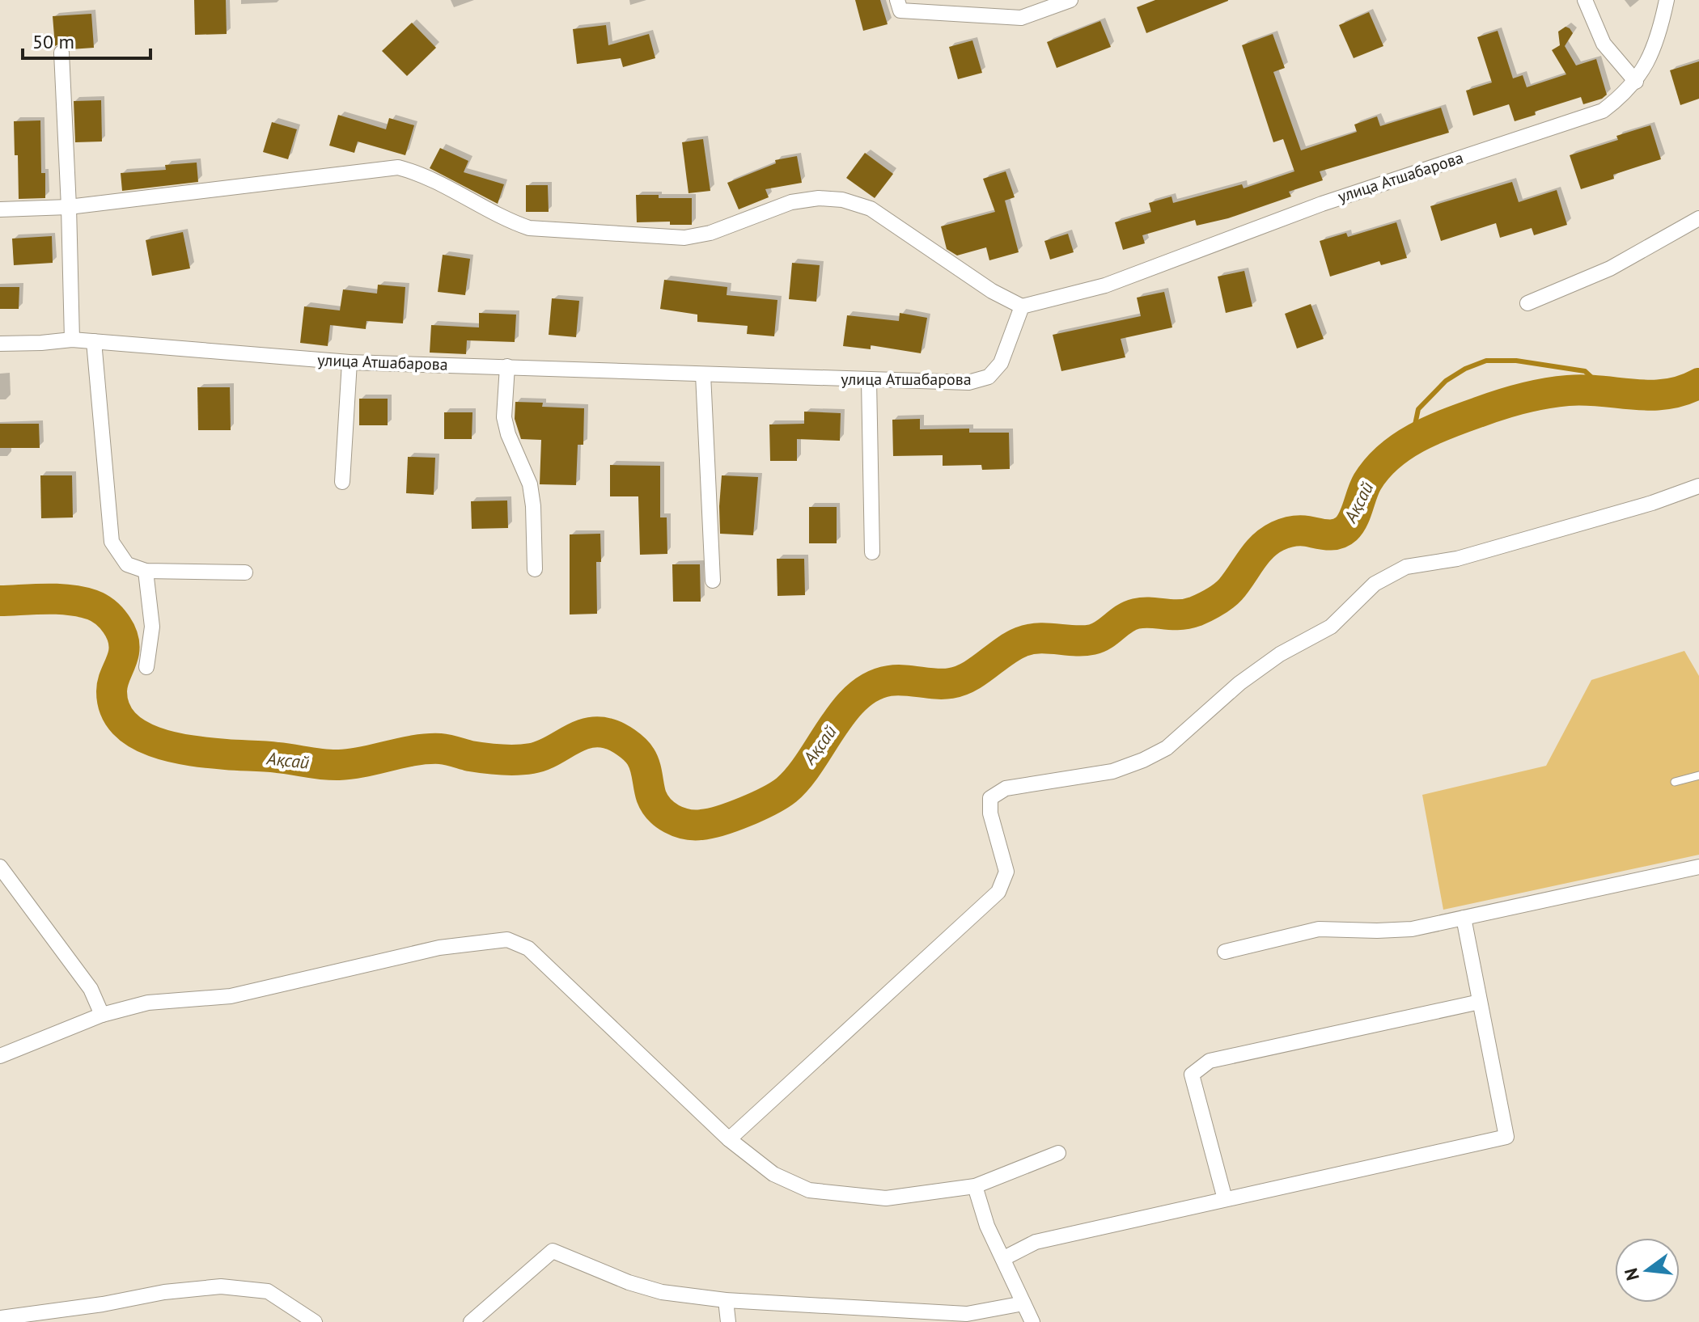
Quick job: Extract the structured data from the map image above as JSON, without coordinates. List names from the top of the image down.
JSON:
{
  "streets": {
    "street": ["улица Атшабарова"]
  },
  "water": ["Ақсай"],
  "scale_bar": "50 m",
  "north": "left"
}
